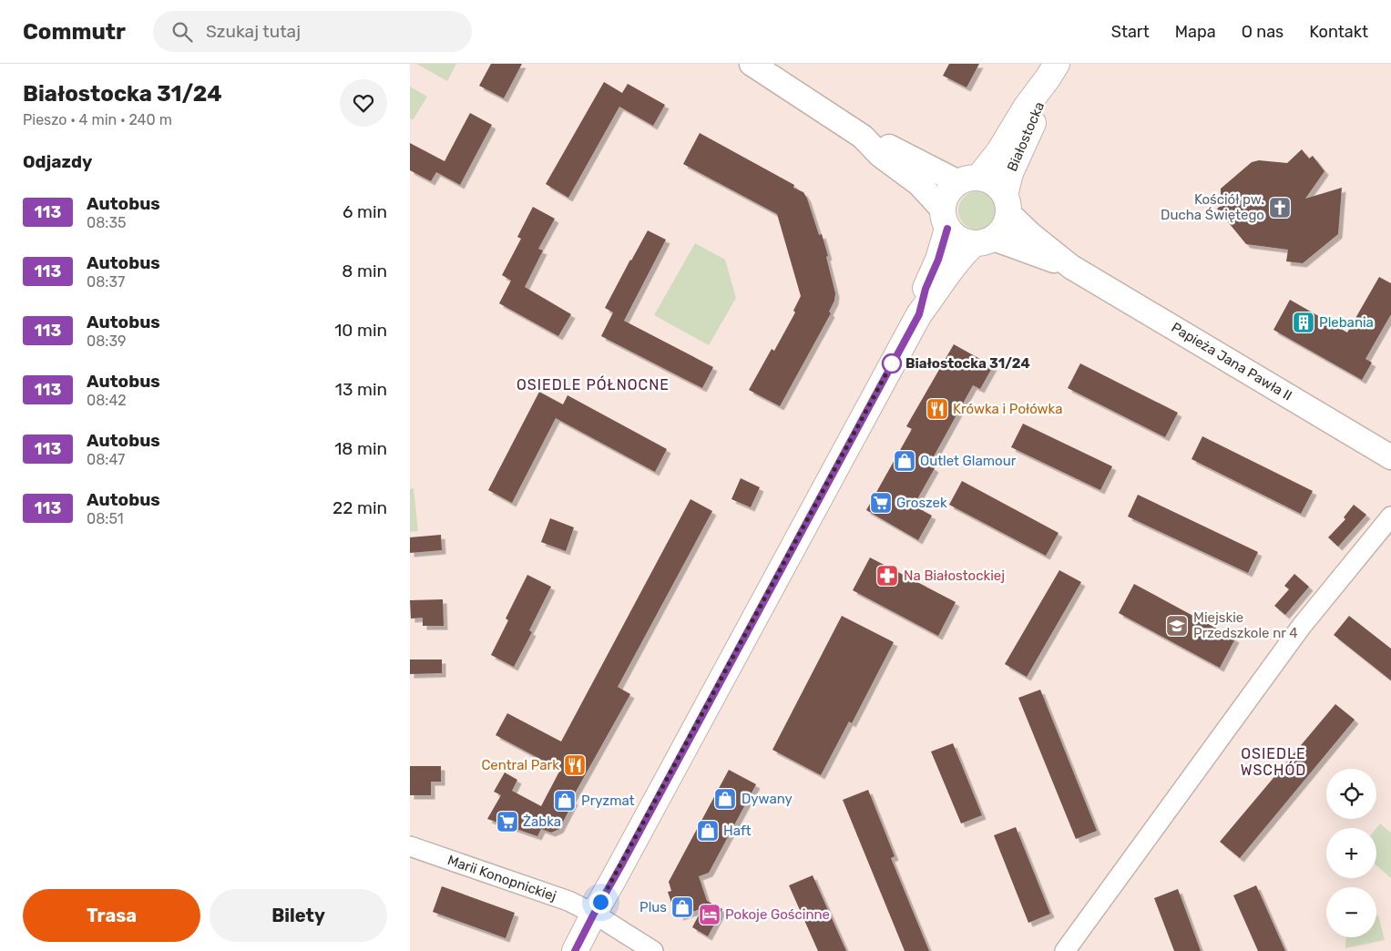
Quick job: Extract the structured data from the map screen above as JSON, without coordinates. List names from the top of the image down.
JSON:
{
  "streets": {
    "main road": ["Białostocka"],
    "street": ["Papieża Jana Pawła II", "Marii Konopnickiej"]
  },
  "crossings": [
    ["Białostocka", "Papieża Jana Pawła II"]
  ],
  "districts": ["OSIEDLE PÓŁNOCNE", "OSIEDLE WSCHÓD"],
  "places": {
    "church": ["Kościół pw. Ducha Świętego"],
    "building": ["Plebania"],
    "other": ["Białostocka 31/24"],
    "restaurant": ["Krówka i Połówka", "Central Park"],
    "shop": [
      "Outlet Glamour",
      "Dywany",
      "Pryzmat",
      "Haft",
      "Plus"
    ],
    "supermarket": ["Groszek", "Żabka"],
    "pharmacy": ["Na Białostockiej"],
    "school or university": ["Miejskie Przedszkole nr 4"],
    "hotel": ["Pokoje Gościnne"]
  },
  "lines": ["bus line 113"],
  "page": {
    "header": "Commutr",
    "search": "Szukaj tutaj",
    "nav": [
      "Start",
      "Mapa",
      "O nas",
      "Kontakt"
    ],
    "heading": [
      ["Białostocka 31/24", "Pieszo · 4 min · 240 m"],
      "Odjazdy"
    ],
    "list": [
      {
        "mark": "113",
        "name": "Autobus",
        "note": "08:35",
        "value": "6 min"
      },
      {
        "mark": "113",
        "name": "Autobus",
        "note": "08:37",
        "value": "8 min"
      },
      {
        "mark": "113",
        "name": "Autobus",
        "note": "08:39",
        "value": "10 min"
      },
      {
        "mark": "113",
        "name": "Autobus",
        "note": "08:42",
        "value": "13 min"
      },
      {
        "mark": "113",
        "name": "Autobus",
        "note": "08:47",
        "value": "18 min"
      },
      {
        "mark": "113",
        "name": "Autobus",
        "note": "08:51",
        "value": "22 min"
      }
    ],
    "map_buttons": ["+", "−"],
    "buttons": ["Trasa", "Bilety"]
  }
}
